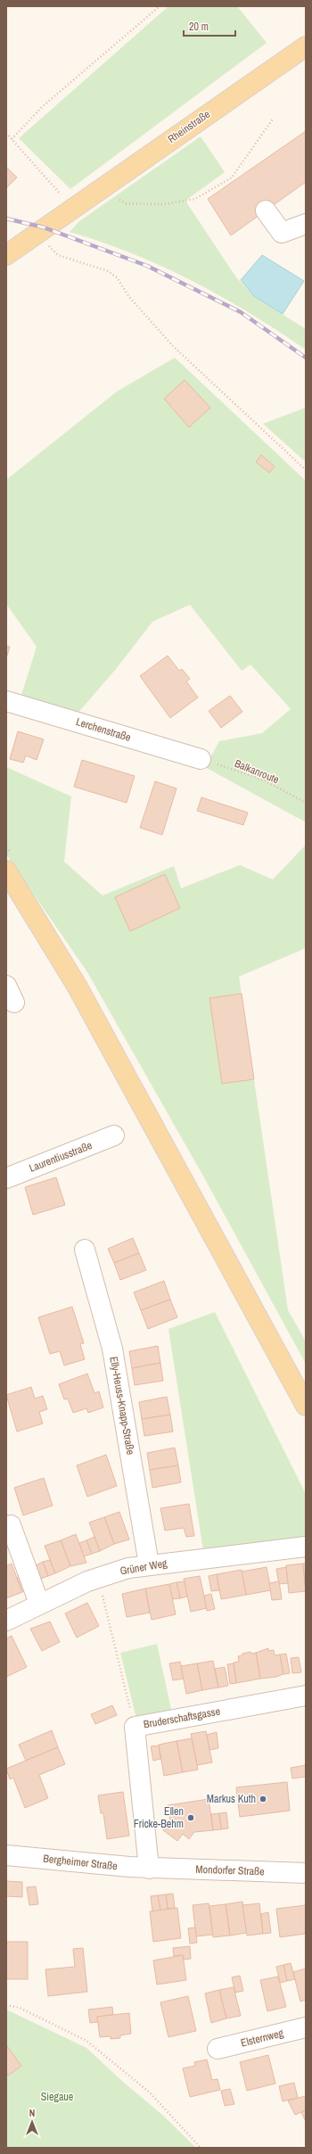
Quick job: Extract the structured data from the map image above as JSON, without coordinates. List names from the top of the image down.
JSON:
{
  "streets": {
    "main road": ["Rheinstraße"],
    "street": [
      "Lerchenstraße",
      "Laurentiusstraße",
      "Elly-Heuss-Knapp-Straße",
      "Grüner Weg",
      "Bruderschaftsgasse",
      "Bergheimer Straße",
      "Mondorfer Straße",
      "Elsternweg"
    ],
    "path": ["Balkanroute"]
  },
  "crossings": [
    ["Lerchenstraße", "Balkanroute"],
    ["Elly-Heuss-Knapp-Straße", "Grüner Weg"],
    ["Bruderschaftsgasse", "Bergheimer Straße"],
    ["Bruderschaftsgasse", "Mondorfer Straße"],
    ["Bergheimer Straße", "Mondorfer Straße"]
  ],
  "parks": ["Siegaue"],
  "places": ["Markus Kuth", "Ellen Fricke-Behm"],
  "scale_bar": "20 m",
  "north": "top"
}
